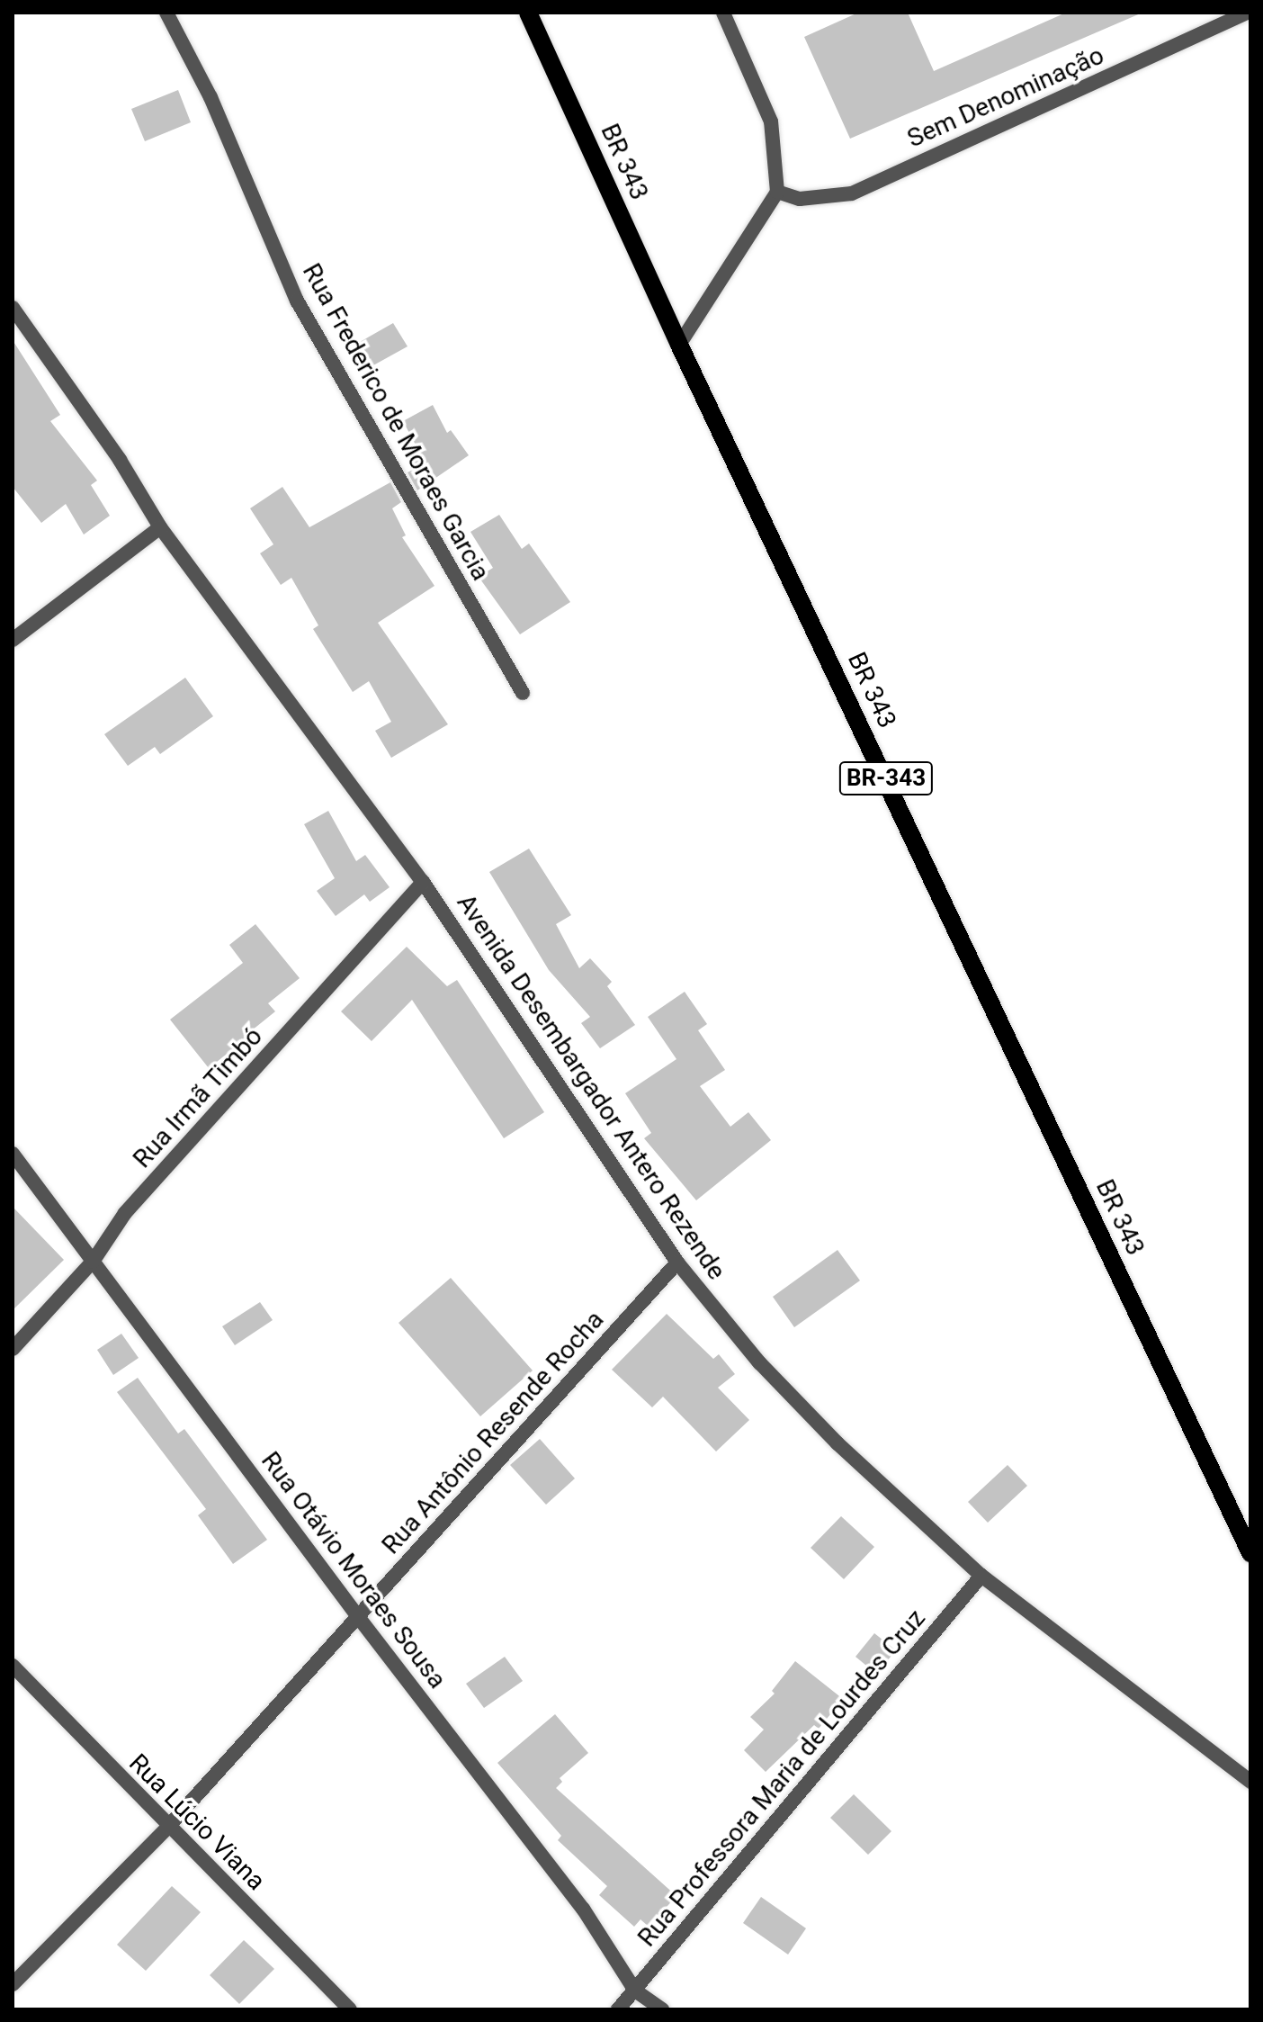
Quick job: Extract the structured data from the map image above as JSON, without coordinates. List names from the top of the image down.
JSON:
{
  "streets": {
    "main road": ["BR 343", "BR-343"],
    "street": [
      "Sem Denominação",
      "Rua Frederico de Moraes Garcia",
      "Avenida Desembargador Antero Rezende",
      "Rua Irmã Timbó",
      "Rua Antônio Resende Rocha",
      "Rua Otávio Moraes Sousa",
      "Rua Professora Maria de Lourdes Cruz",
      "Rua Lúcio Viana"
    ]
  },
  "crossings": [
    ["Avenida Desembargador Antero Rezende", "Rua Irmã Timbó"],
    ["Avenida Desembargador Antero Rezende", "Rua Antônio Resende Rocha"],
    ["Avenida Desembargador Antero Rezende", "Rua Professora Maria de Lourdes Cruz"],
    ["Rua Irmã Timbó", "Rua Otávio Moraes Sousa"],
    ["Rua Antônio Resende Rocha", "Rua Otávio Moraes Sousa"],
    ["Rua Antônio Resende Rocha", "Rua Lúcio Viana"],
    ["Rua Otávio Moraes Sousa", "Rua Professora Maria de Lourdes Cruz"]
  ]
}
